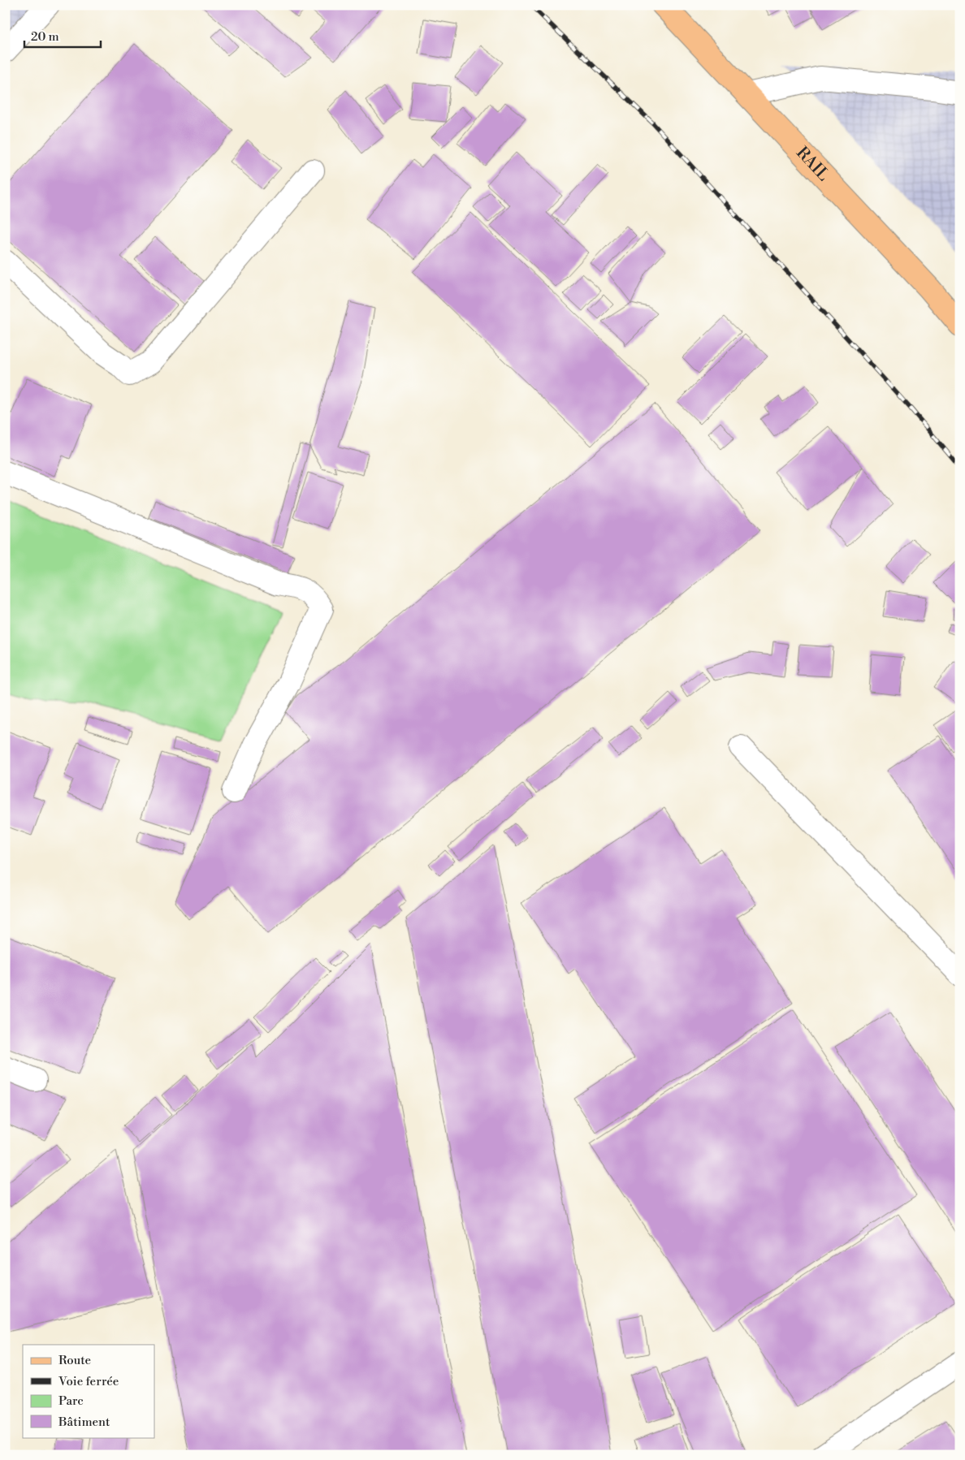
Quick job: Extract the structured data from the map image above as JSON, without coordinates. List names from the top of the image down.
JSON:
{
  "streets": {
    "main road": ["RAIL"]
  },
  "legend": [
    "Route",
    "Voie ferrée",
    "Parc",
    "Bâtiment"
  ],
  "scale_bar": "20 m"
}
